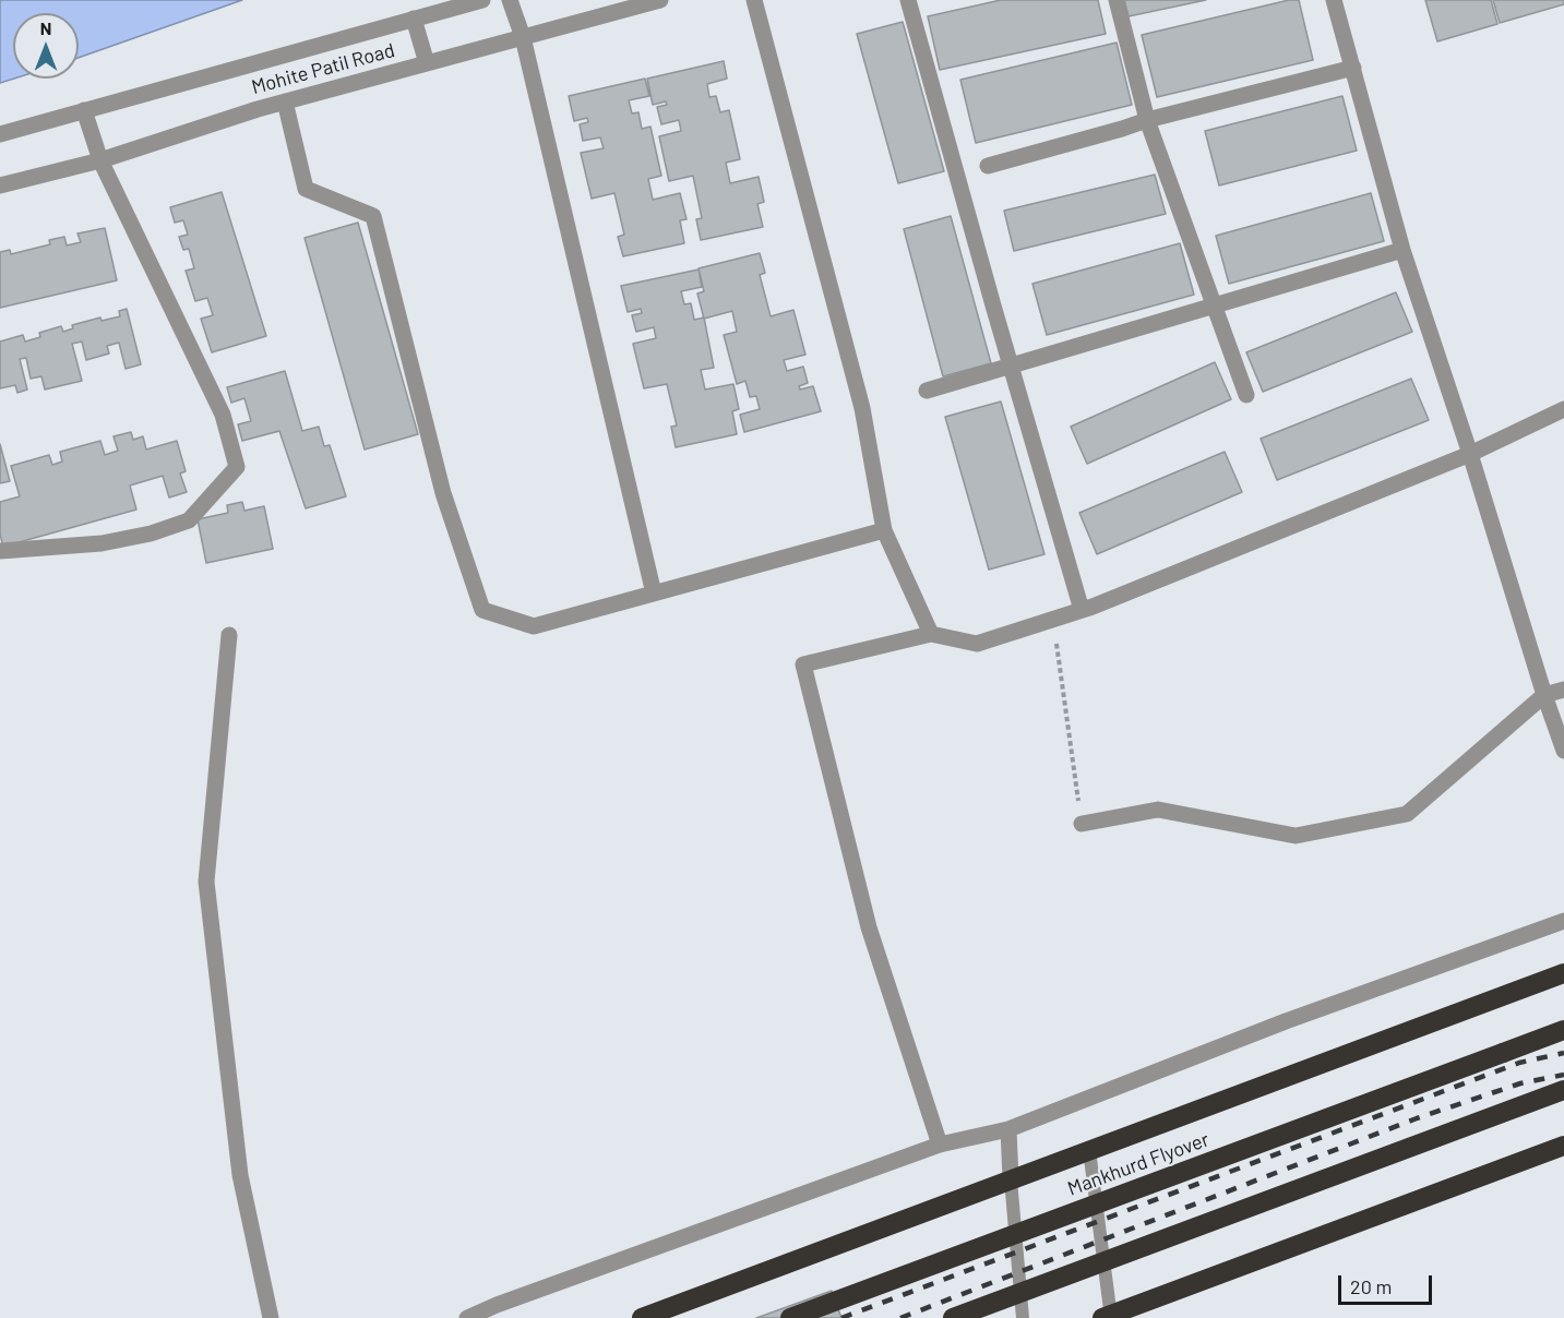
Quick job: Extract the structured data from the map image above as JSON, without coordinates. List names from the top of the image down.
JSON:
{
  "streets": {
    "highway": ["Mankhurd Flyover"],
    "street": ["Mohite Patil Road"]
  },
  "scale_bar": "20 m",
  "north": "top"
}
